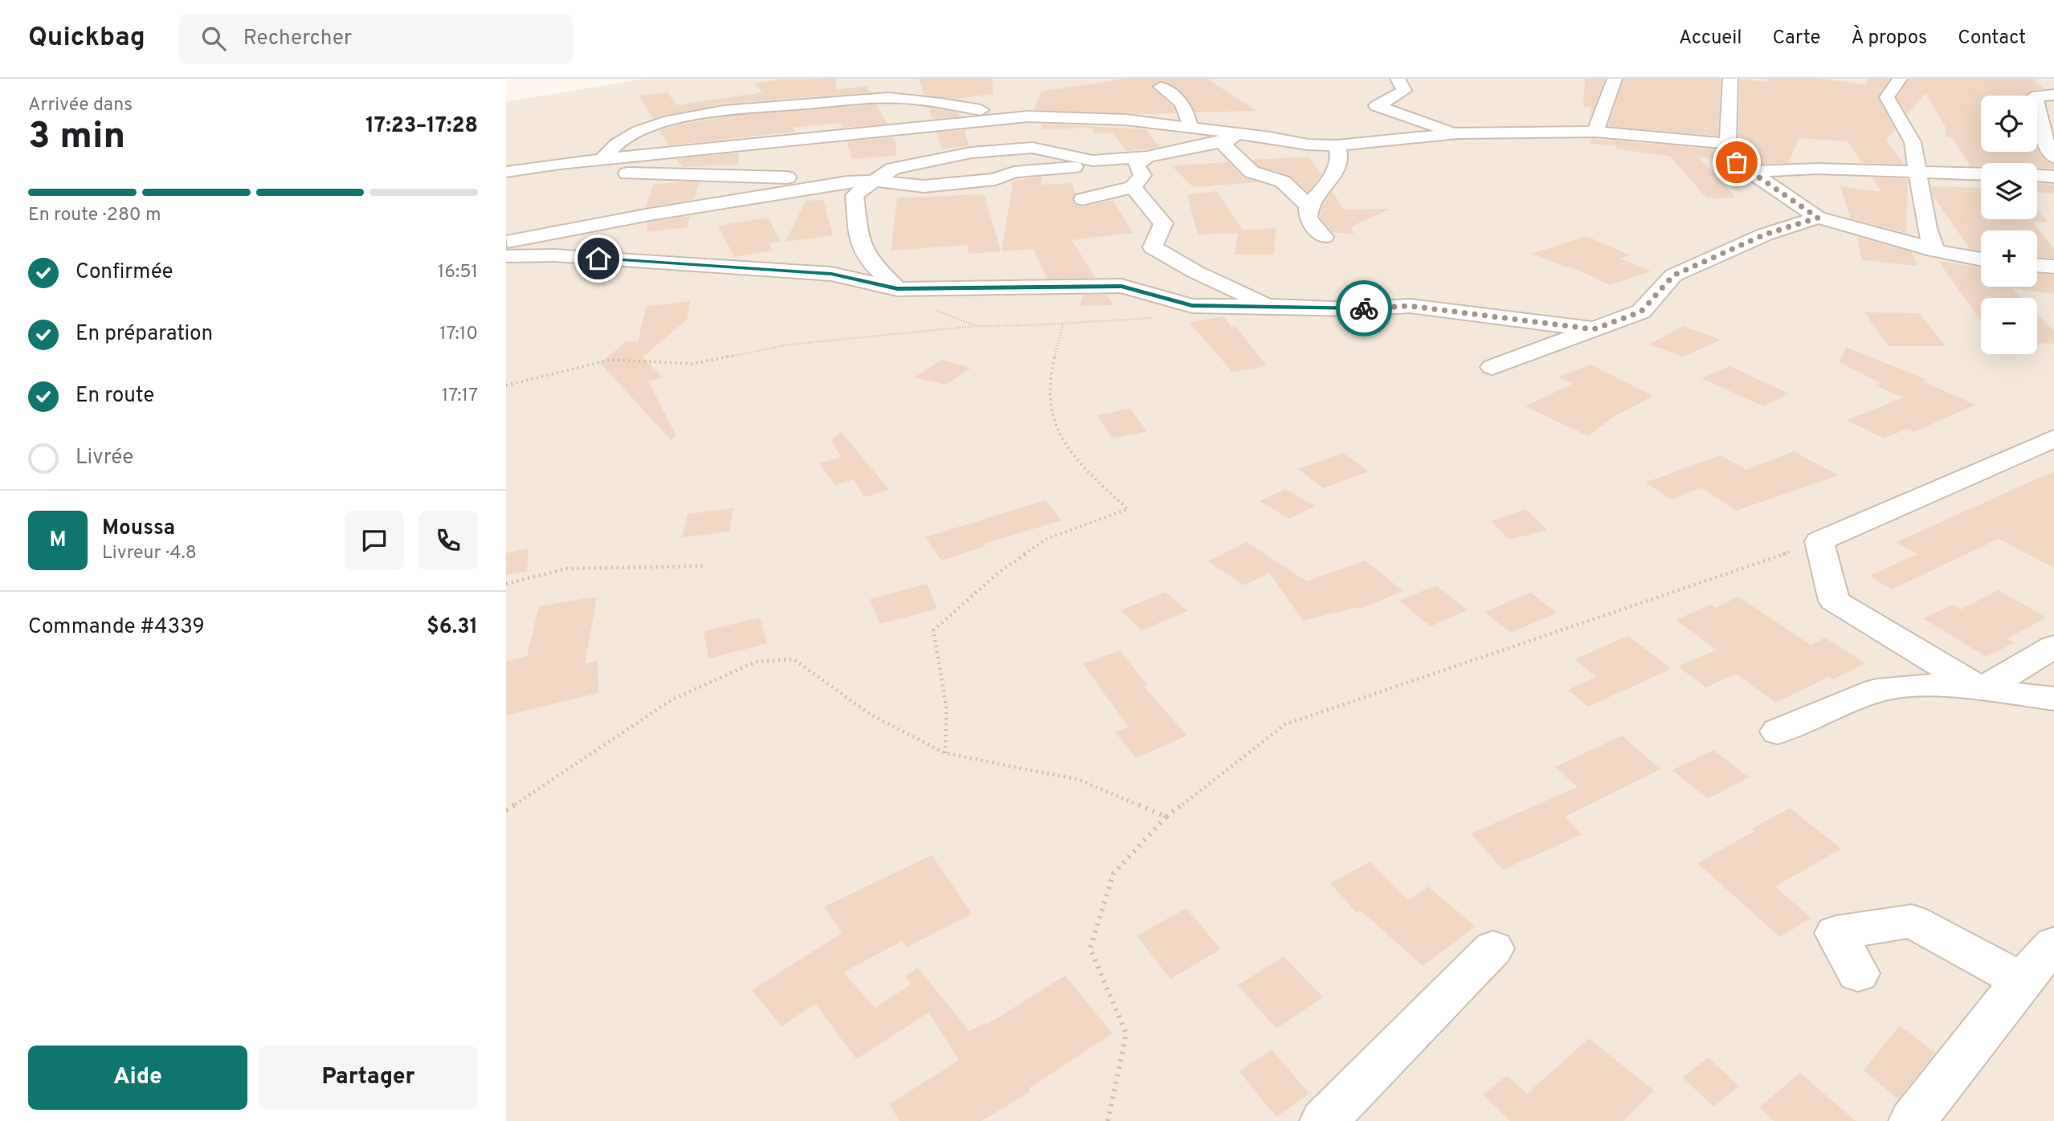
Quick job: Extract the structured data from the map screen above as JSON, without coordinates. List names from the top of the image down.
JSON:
{
  "page": {
    "header": "Quickbag",
    "search": "Rechercher",
    "nav": [
      "Accueil",
      "Carte",
      "À propos",
      "Contact"
    ],
    "heading": ["3 min", "Arrivée dans", "17:23–17:28"],
    "panel": [
      "Moussa",
      "Livreur · 4.8",
      "Commande #4339",
      "$6.31"
    ],
    "map_buttons": ["+", "−"],
    "bar": "En route · 280 m",
    "list": [
      ["Confirmée", "16:51"],
      ["En préparation", "17:10"],
      ["En route", "17:17"],
      "Livrée"
    ],
    "round": "M",
    "buttons": ["Aide", "Partager"]
  }
}
